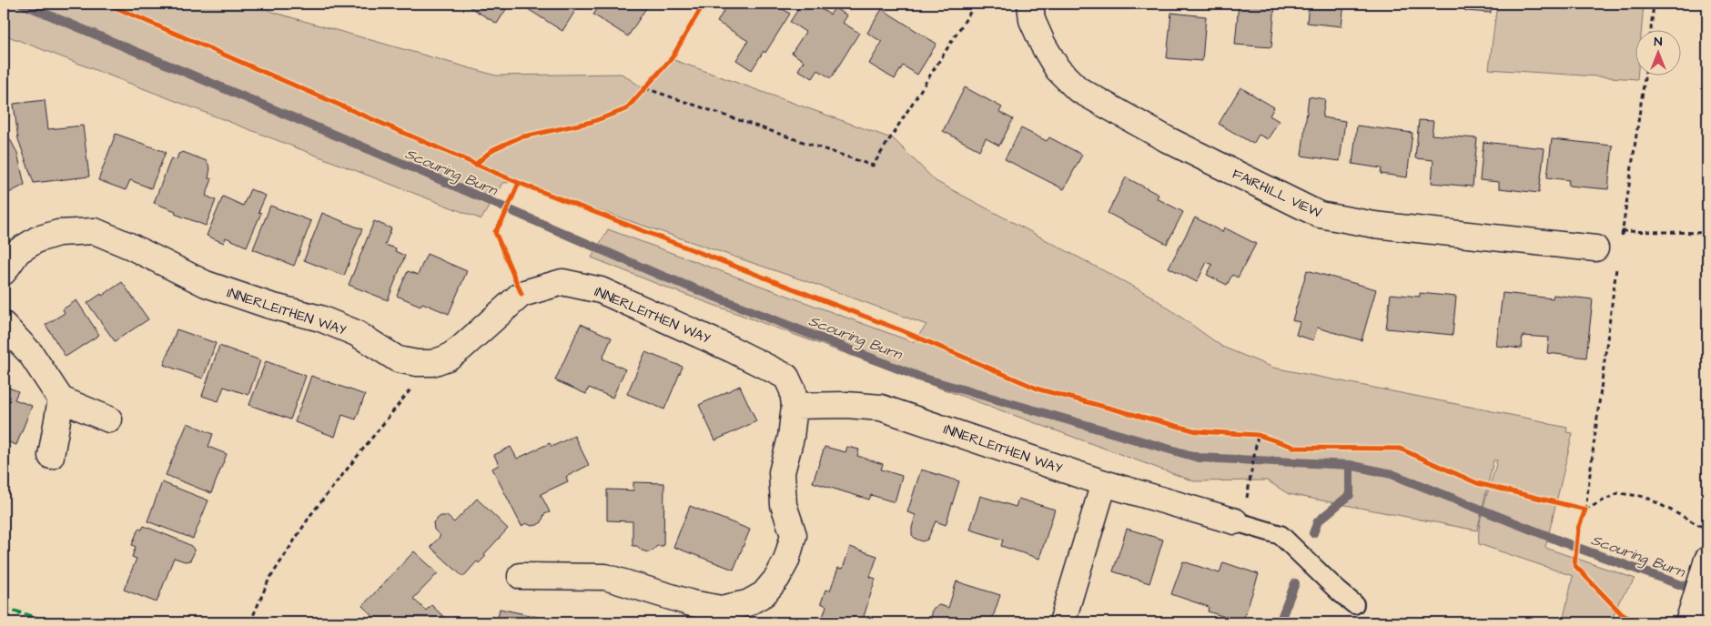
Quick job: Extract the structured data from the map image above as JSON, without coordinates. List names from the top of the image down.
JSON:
{
  "streets": {
    "street": ["FAIRHILL VIEW", "INNERLEITHEN WAY"]
  },
  "water": ["Scouring Burn"],
  "north": "top"
}
